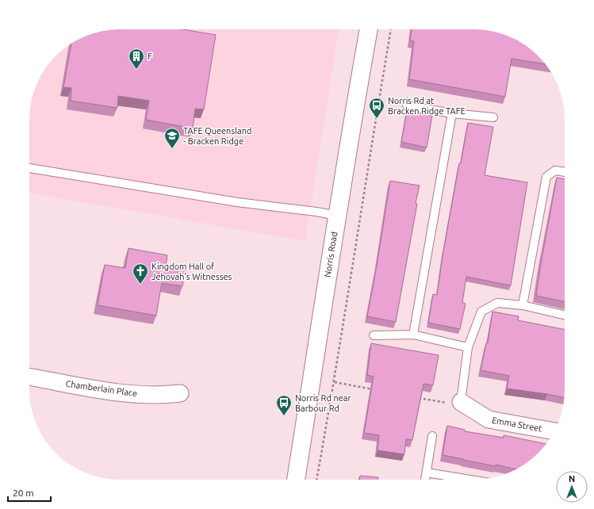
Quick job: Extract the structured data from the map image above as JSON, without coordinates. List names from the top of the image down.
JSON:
{
  "streets": {
    "main road": ["Norris Road"],
    "street": ["Chamberlain Place", "Emma Street"]
  },
  "places": {
    "building": ["F"],
    "bus stop": ["Norris Rd at Bracken Ridge TAFE", "Norris Rd near Barbour Rd"],
    "school or university": ["TAFE Queensland - Bracken Ridge"],
    "church": ["Kingdom Hall of Jehovah's Witnesses"]
  },
  "scale_bar": "20 m",
  "north": "top"
}
